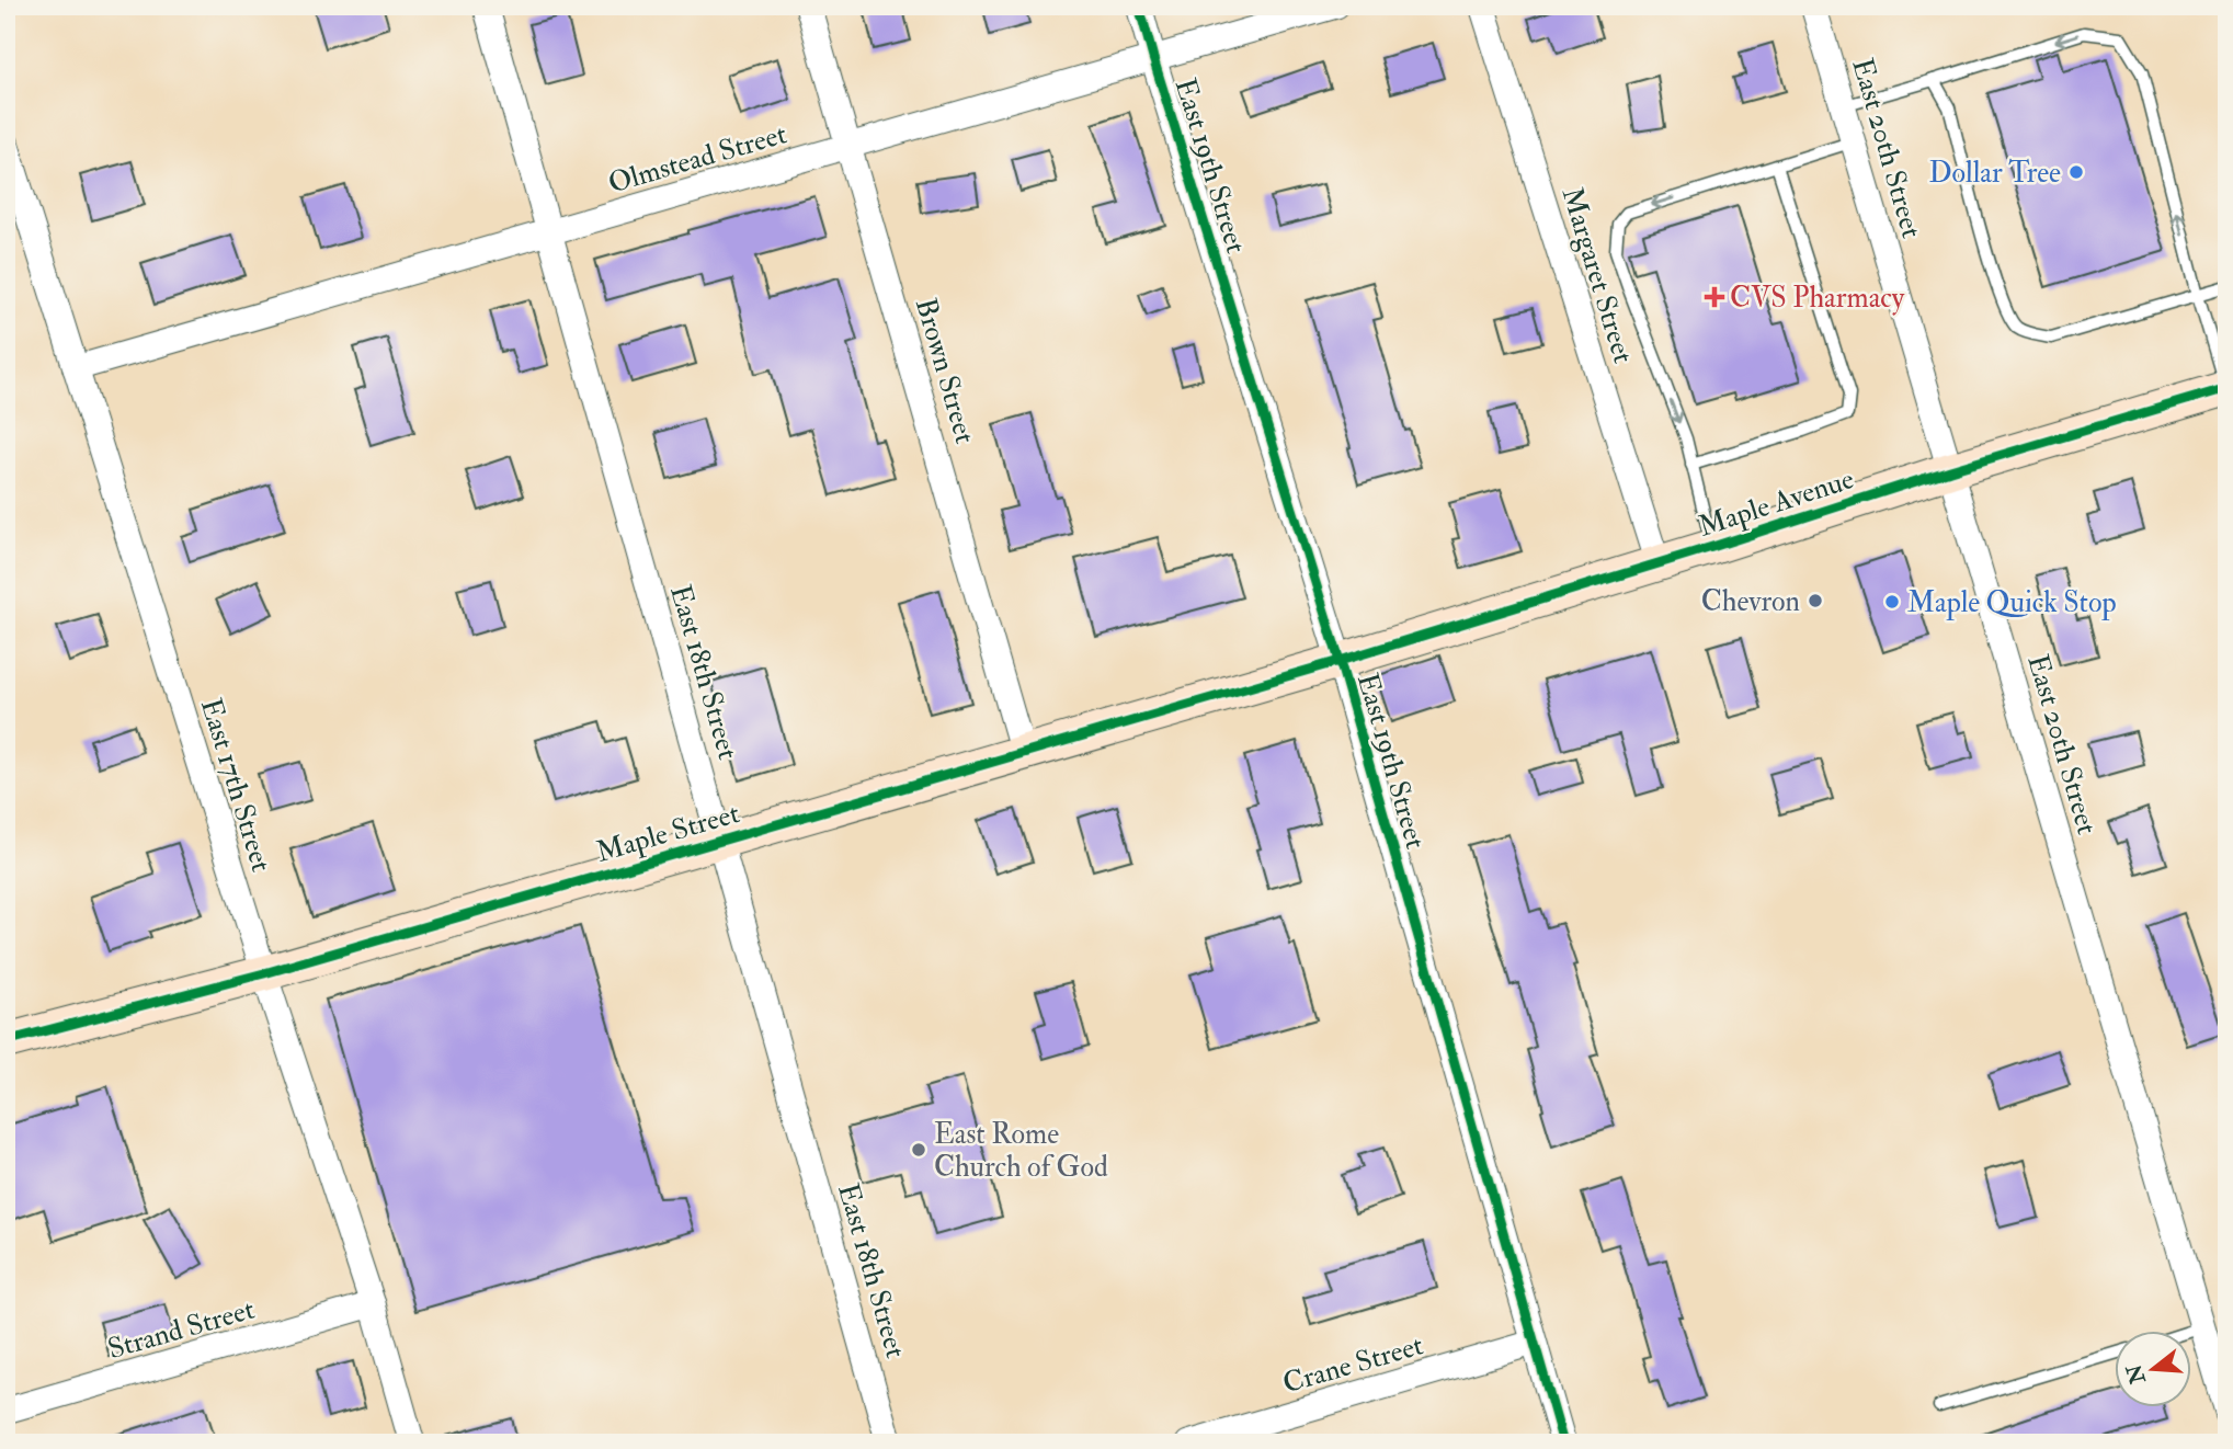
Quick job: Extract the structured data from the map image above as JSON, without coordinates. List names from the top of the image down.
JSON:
{
  "streets": {
    "main road": ["Maple Avenue", "Maple Street"],
    "street": [
      "East 20th Street",
      "Olmstead Street",
      "East 19th Street",
      "Margaret Street",
      "Brown Street",
      "East 18th Street",
      "East 17th Street",
      "Strand Street",
      "Crane Street"
    ]
  },
  "crossings": [
    ["East 20th Street", "Maple Avenue"],
    ["Olmstead Street", "East 19th Street"],
    ["Olmstead Street", "Brown Street"],
    ["Olmstead Street", "East 18th Street"],
    ["Olmstead Street", "East 17th Street"],
    ["East 19th Street", "Maple Avenue"],
    ["East 19th Street", "Maple Street"],
    ["East 19th Street", "Crane Street"],
    ["Margaret Street", "Maple Avenue"],
    ["Brown Street", "Maple Street"],
    ["Maple Avenue", "Maple Street"],
    ["East 18th Street", "Maple Street"],
    ["East 17th Street", "Maple Street"],
    ["East 17th Street", "Strand Street"]
  ],
  "places": {
    "other": [
      "Dollar Tree",
      "Chevron",
      "Maple Quick Stop",
      "East Rome Church of God"
    ],
    "health": ["CVS Pharmacy"]
  },
  "north": "left"
}
